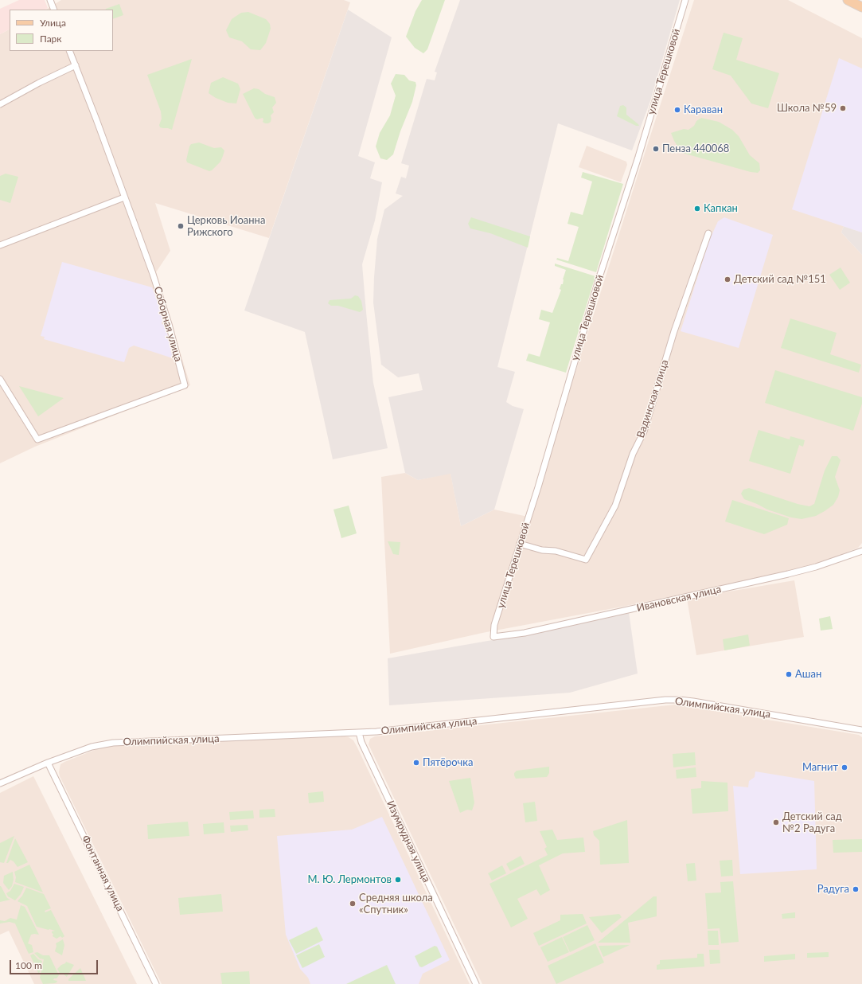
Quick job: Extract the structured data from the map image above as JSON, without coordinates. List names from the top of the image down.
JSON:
{
  "streets": {
    "street": [
      "улица Терешковой",
      "Соборная улица",
      "Вадинская улица",
      "Ивановская улица",
      "Олимпийская улица",
      "Изумрудная улица",
      "Фонтанная улица"
    ]
  },
  "crossings": [
    ["улица Терешковой", "Вадинская улица"],
    ["улица Терешковой", "Ивановская улица"],
    ["Олимпийская улица", "Изумрудная улица"],
    ["Олимпийская улица", "Фонтанная улица"]
  ],
  "places": [
    "Школа №59",
    "Караван",
    "Пенза 440068",
    "Капкан",
    "Церковь Иоанна Рижского",
    "Детский сад №151",
    "Ашан",
    "Пятёрочка",
    "Магнит",
    "Детский сад №2 Радуга",
    "М. Ю. Лермонтов",
    "Радуга",
    "Средняя школа «Спутник»"
  ],
  "legend": ["Улица", "Парк"],
  "scale_bar": "100 m"
}
